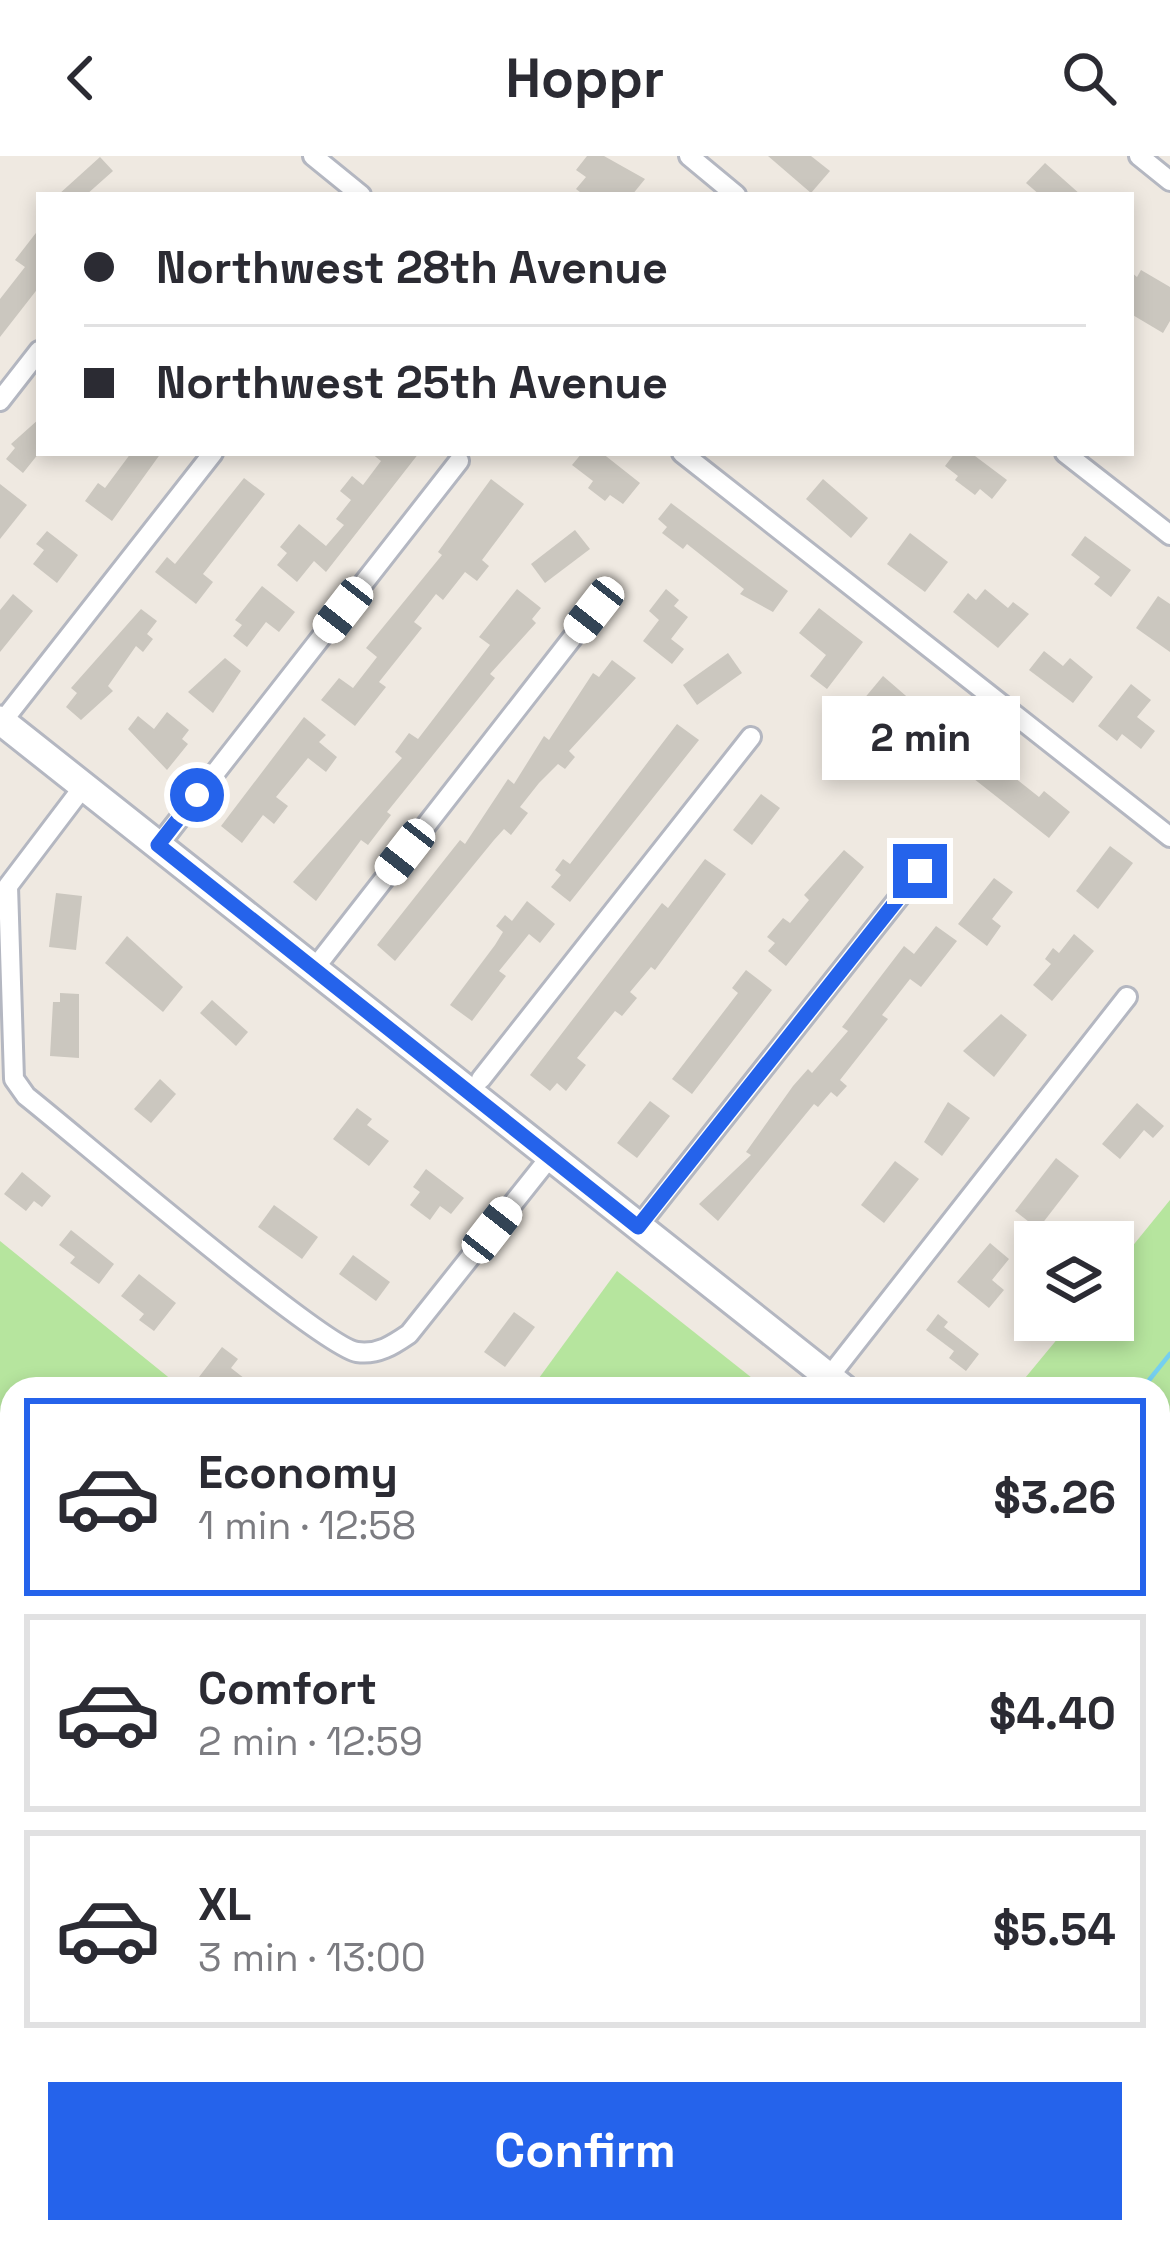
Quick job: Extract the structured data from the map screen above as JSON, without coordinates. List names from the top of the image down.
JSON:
{
  "page": {
    "header": "Hoppr",
    "banner": ["Northwest 28th Avenue", "Northwest 25th Avenue"],
    "bubble": "2 min",
    "list": [
      {
        "name": "Economy",
        "note": "1 min · 12:58",
        "value": "$3.26"
      },
      {
        "name": "Comfort",
        "note": "2 min · 12:59",
        "value": "$4.40"
      },
      {
        "name": "XL",
        "note": "3 min · 13:00",
        "value": "$5.54"
      }
    ],
    "buttons": "Confirm"
  }
}
